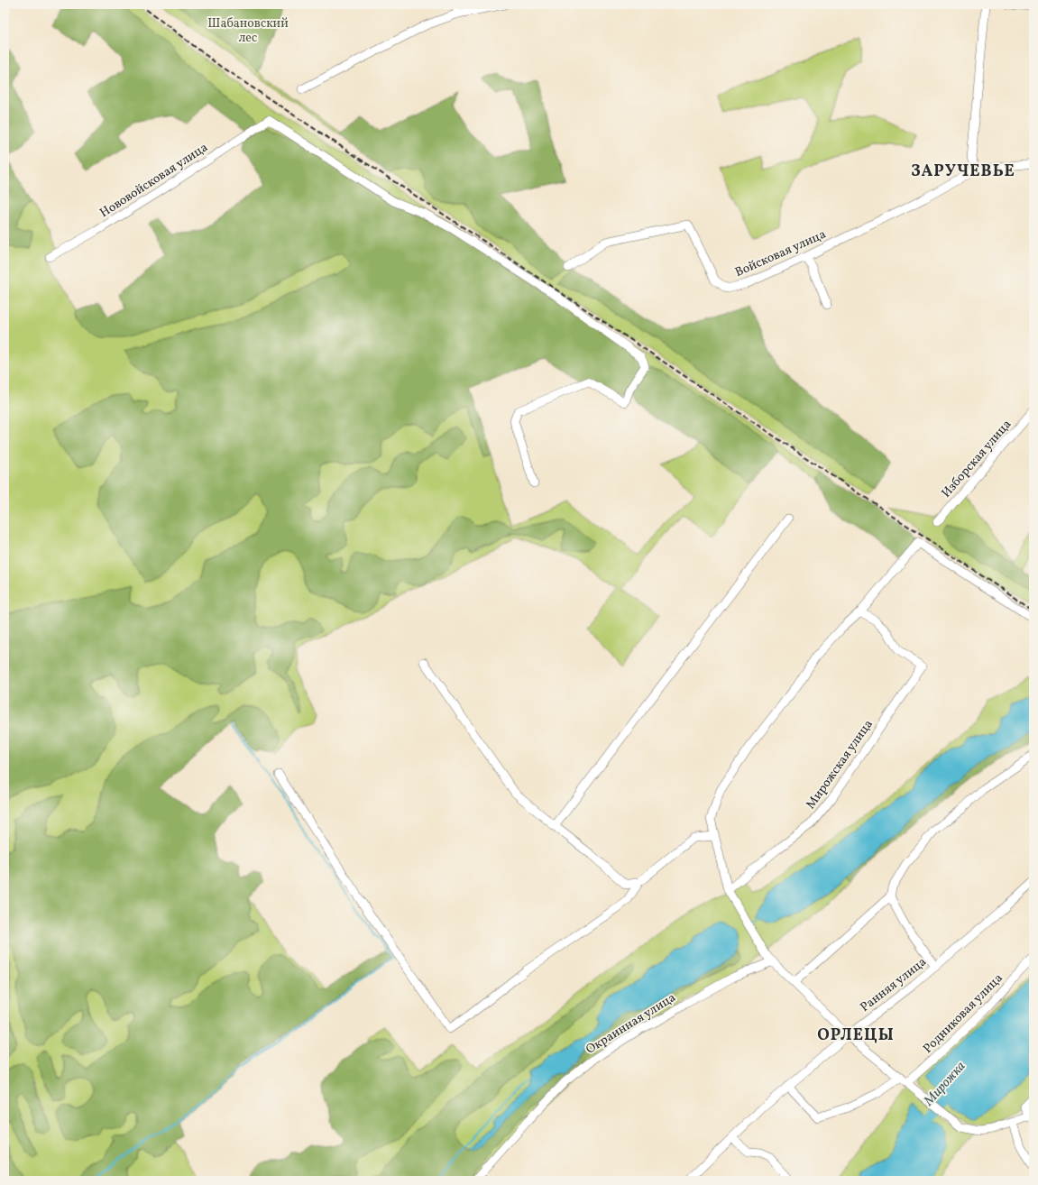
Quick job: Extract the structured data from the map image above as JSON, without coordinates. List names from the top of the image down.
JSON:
{
  "streets": {
    "street": [
      "Нововойсковая улица",
      "Войсковая улица",
      "Изборская улица",
      "Мирожская улица",
      "Ранняя улица",
      "Родниковая улица",
      "Окраинная улица"
    ]
  },
  "districts": ["ЗАРУЧЕВЬЕ", "ОРЛЕЦЫ"],
  "water": ["Мирожка"],
  "parks": ["Шабановский лес"]
}
